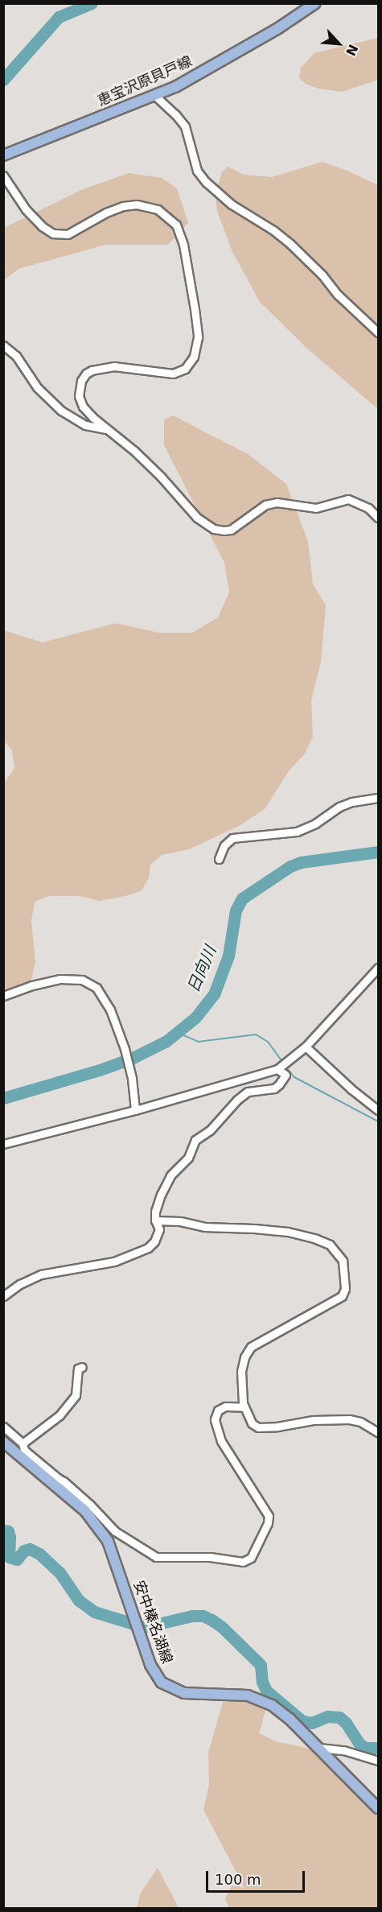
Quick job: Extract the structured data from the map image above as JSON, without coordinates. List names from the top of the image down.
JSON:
{
  "streets": {
    "main road": ["恵宝沢原貝戸線", "安中榛名湖線"]
  },
  "water": ["日向川"],
  "scale_bar": "100 m",
  "north": "bottom right"
}
